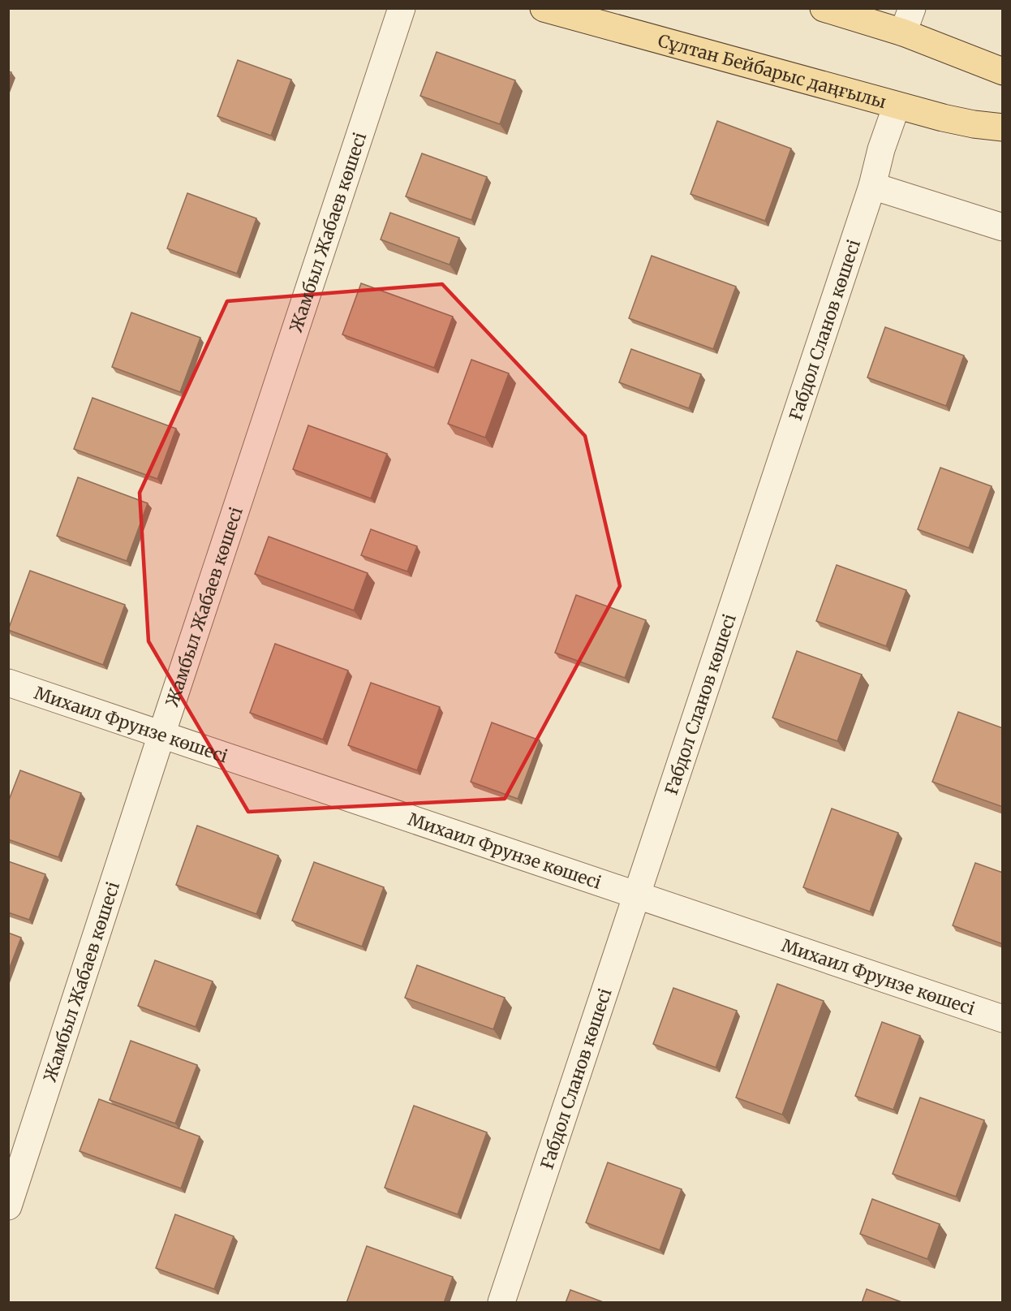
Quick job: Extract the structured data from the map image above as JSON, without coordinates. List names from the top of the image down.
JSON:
{
  "streets": {
    "main road": ["Сұлтан Бейбарыс даңғылы"],
    "street": ["Жамбыл Жабаев көшесі", "Ғабдол Сланов көшесі", "Михаил Фрунзе көшесі"]
  },
  "crossings": [
    ["Сұлтан Бейбарыс даңғылы", "Ғабдол Сланов көшесі"],
    ["Жамбыл Жабаев көшесі", "Михаил Фрунзе көшесі"],
    ["Ғабдол Сланов көшесі", "Михаил Фрунзе көшесі"]
  ]
}
